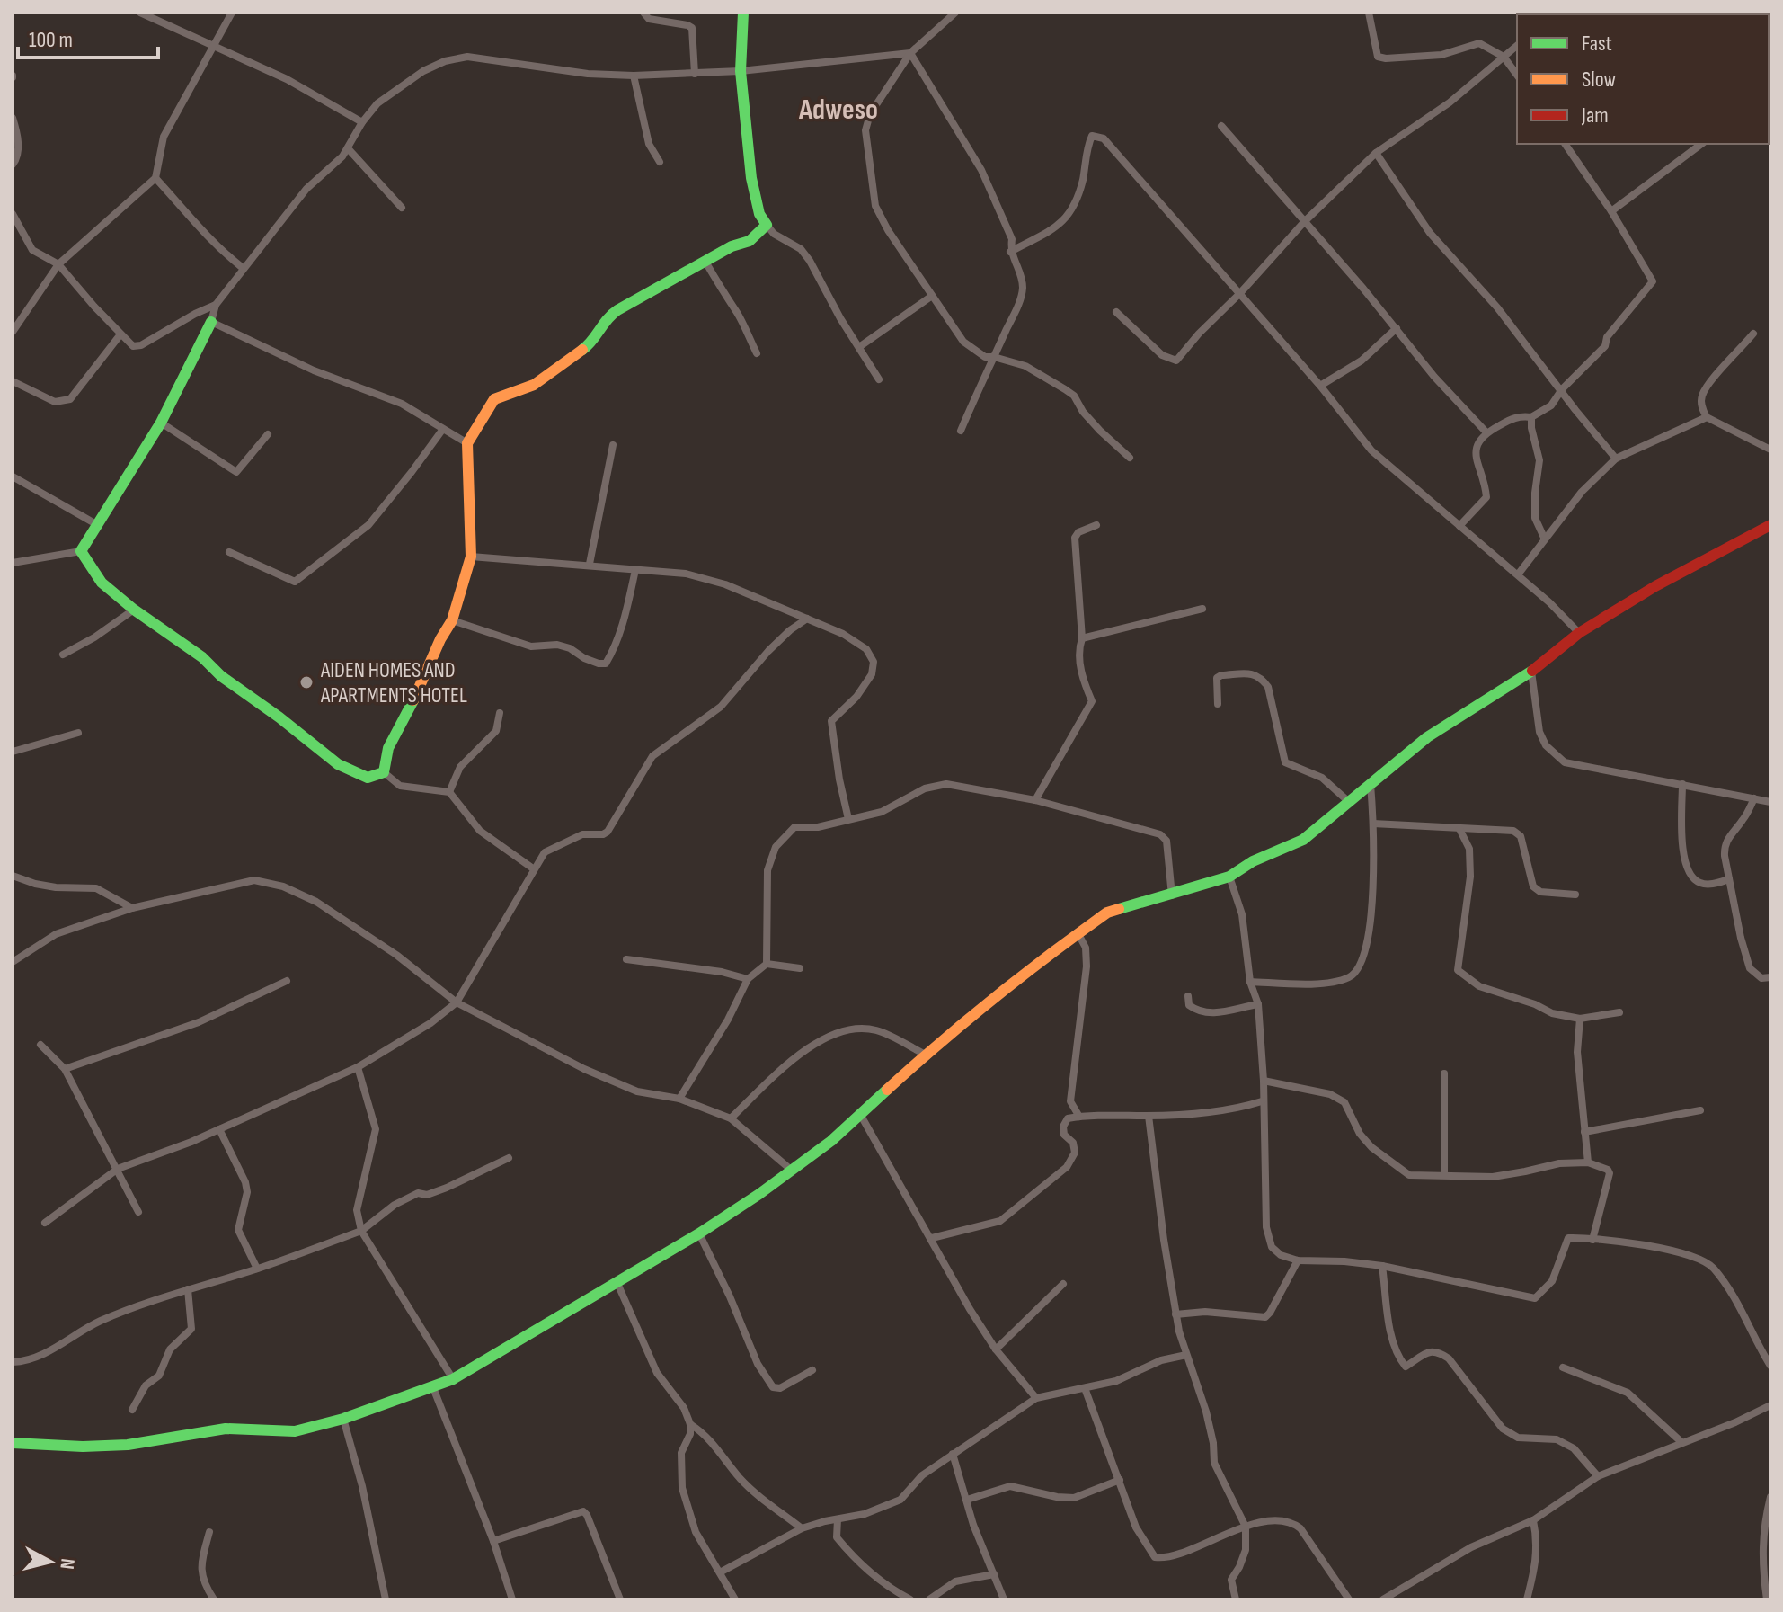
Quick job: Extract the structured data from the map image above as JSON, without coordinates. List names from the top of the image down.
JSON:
{
  "districts": ["Adweso"],
  "places": ["AIDEN HOMES AND APARTMENTS HOTEL"],
  "legend": ["Fast", "Slow", "Jam"],
  "scale_bar": "100 m",
  "north": "right"
}
